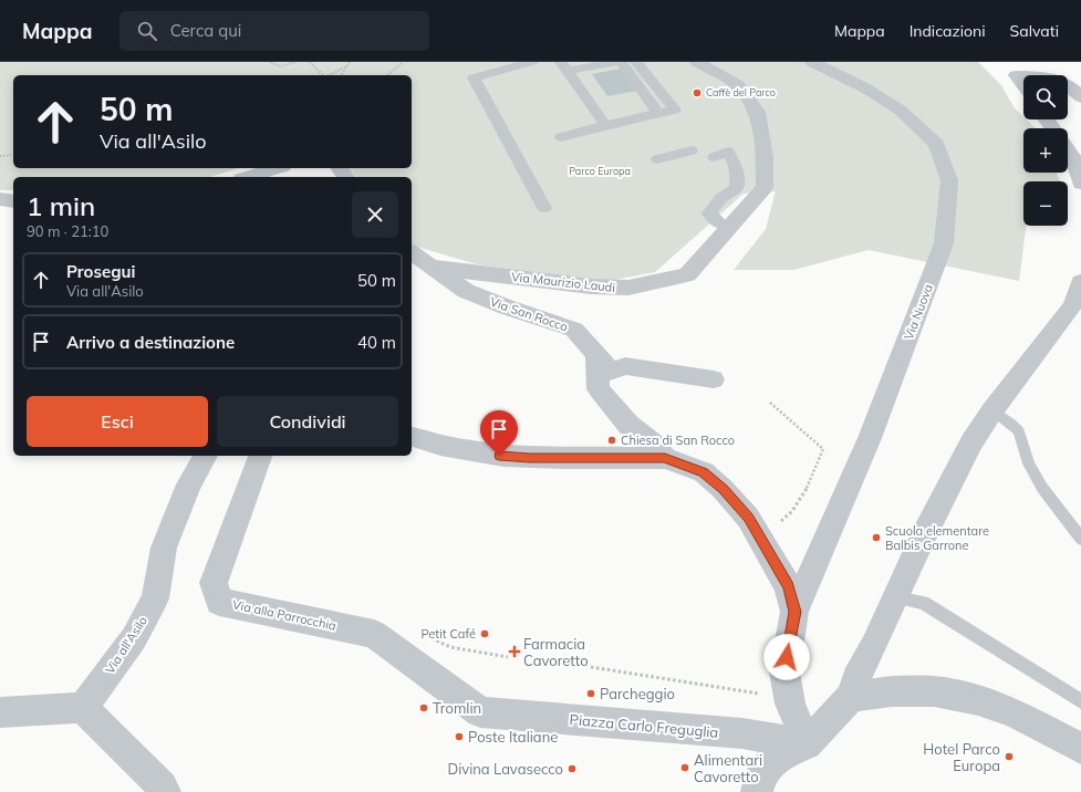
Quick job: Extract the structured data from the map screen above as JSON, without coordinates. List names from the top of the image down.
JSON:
{
  "streets": {
    "street": [
      "Via Maurizio Laudi",
      "Via Nuova",
      "Via San Rocco",
      "Via alla Parrocchia",
      "Via all'Asilo",
      "Piazza Carlo Freguglia"
    ]
  },
  "crossings": [
    ["Via Maurizio Laudi", "Via San Rocco"],
    ["Via alla Parrocchia", "Piazza Carlo Freguglia"]
  ],
  "parks": ["Parco Europa"],
  "places": {
    "other": [
      "Caffè del Parco",
      "Chiesa di San Rocco",
      "Scuola elementare Balbis Garrone",
      "Petit Café",
      "Parcheggio",
      "Tromlin",
      "Poste Italiane",
      "Hotel Parco Europa",
      "Alimentari Cavoretto",
      "Divina Lavasecco"
    ],
    "health": ["Farmacia Cavoretto"]
  },
  "page": {
    "header": "Mappa",
    "search": "Cerca qui",
    "nav": ["Mappa", "Indicazioni", "Salvati"],
    "map_buttons": ["+", "−"],
    "turn": ["50 m", "Via all'Asilo"],
    "heading": ["1 min", "90 m · 21:10"],
    "list": [
      {
        "name": "Prosegui",
        "note": "Via all'Asilo",
        "value": "50 m"
      },
      {
        "name": "Arrivo a destinazione",
        "value": "40 m"
      }
    ],
    "buttons": ["Esci", "Condividi"]
  }
}
